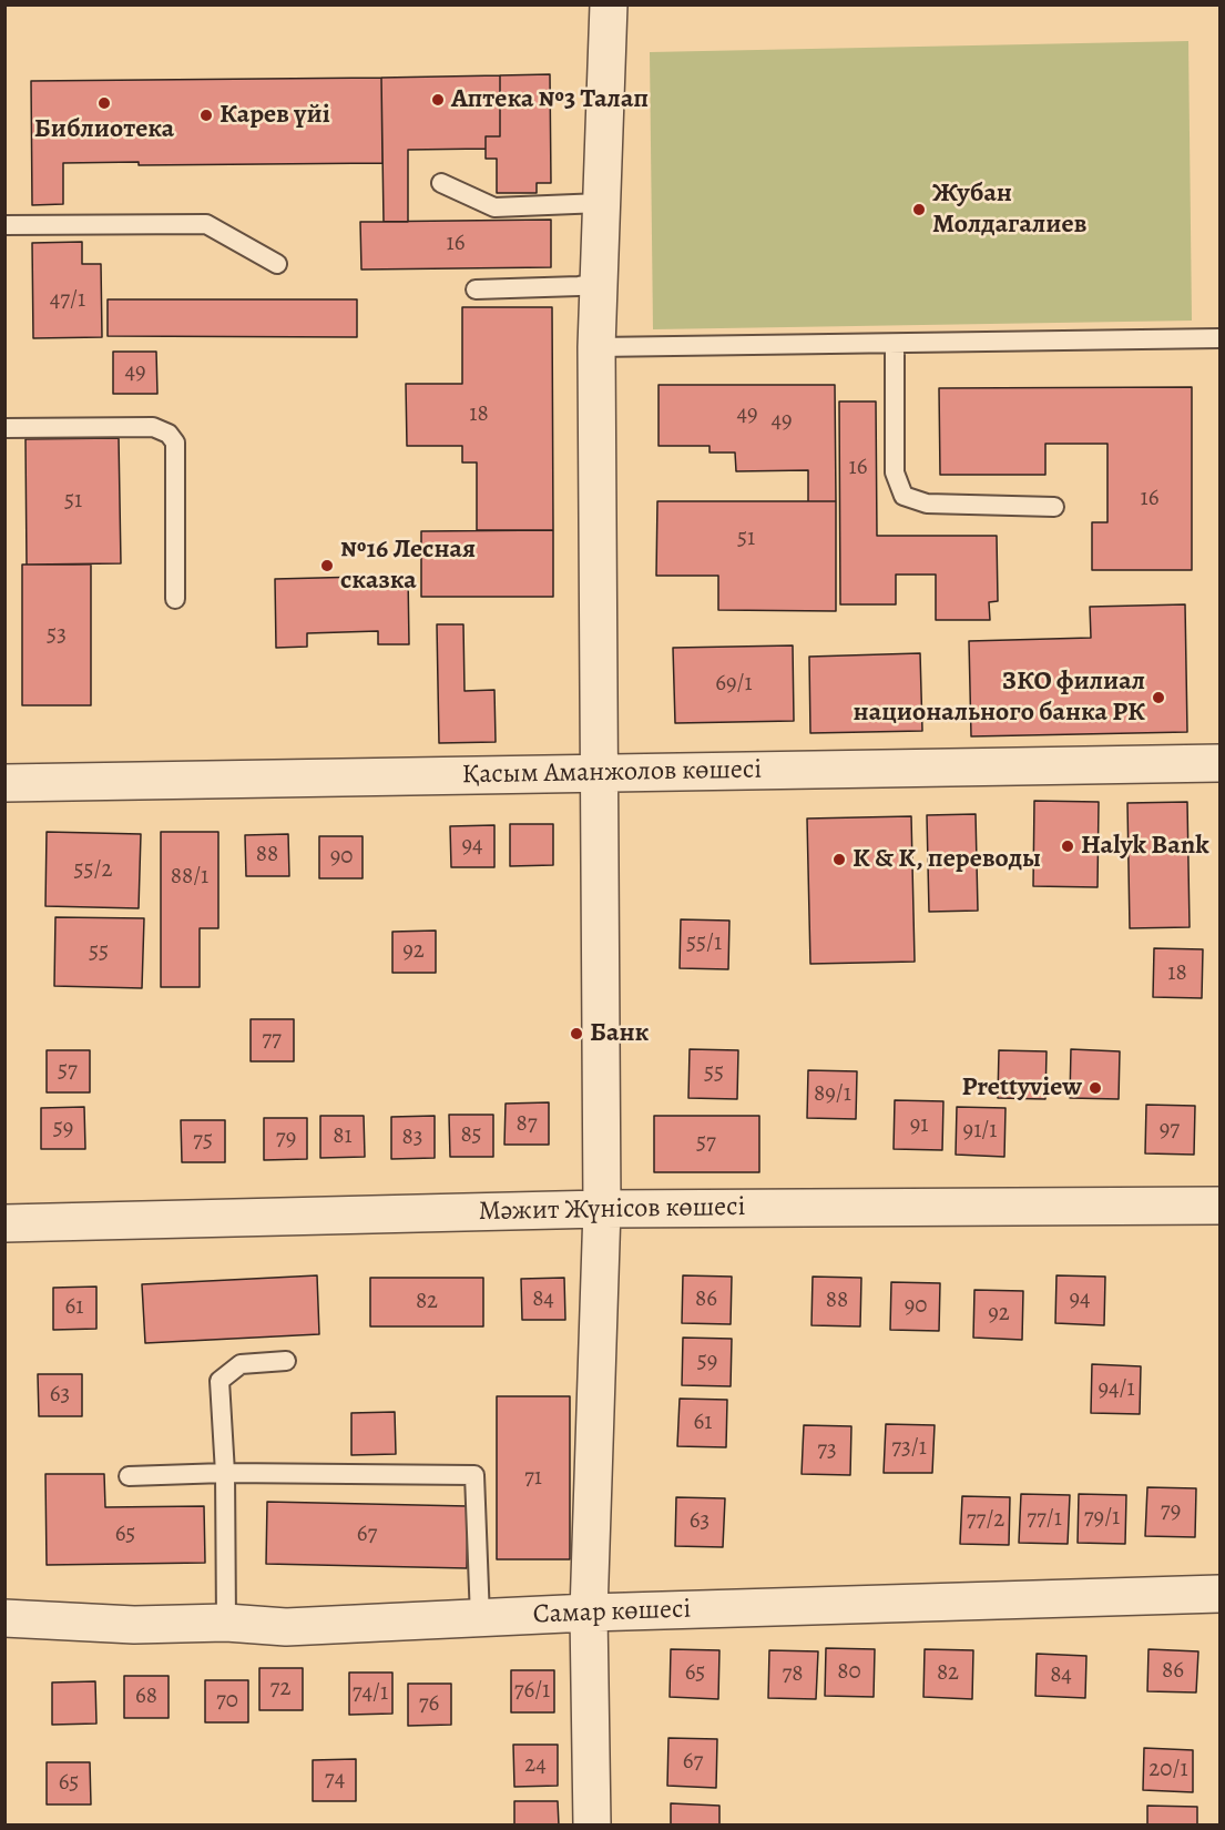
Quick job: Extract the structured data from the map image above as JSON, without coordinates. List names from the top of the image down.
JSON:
{
  "streets": {
    "street": ["Қасым Аманжолов көшесі", "Мәжит Жүнісов көшесі", "Самар көшесі"]
  },
  "places": [
    "Аптека №3 Талап",
    "Библиотека",
    "Карев үйі",
    "Жубан Молдагалиев",
    "№16 Лесная сказка",
    "ЗКО филиал национального банка РК",
    "Halyk Bank",
    "K & K, переводы",
    "Банк",
    "Prettyview"
  ],
  "house_numbers": [
    "16",
    "47/1",
    "49",
    "18",
    "49",
    "49",
    "16",
    "16",
    "51",
    "51",
    "53",
    "69/1",
    "94",
    "88",
    "90",
    "55/2",
    "88/1",
    "55/1",
    "92",
    "55",
    "18",
    "77",
    "57",
    "55",
    "89/1",
    "87",
    "91",
    "59",
    "97",
    "91/1",
    "85",
    "81",
    "83",
    "79",
    "75",
    "57",
    "84",
    "86",
    "94",
    "88",
    "82",
    "90",
    "61",
    "92",
    "59",
    "94/1",
    "63",
    "61",
    "73/1",
    "73",
    "71",
    "79",
    "79/1",
    "77/1",
    "77/2",
    "63",
    "65",
    "67",
    "86",
    "80",
    "65",
    "82",
    "78",
    "84",
    "72",
    "76/1",
    "74/1",
    "68",
    "70",
    "76",
    "67",
    "24",
    "20/1",
    "74",
    "65"
  ]
}
